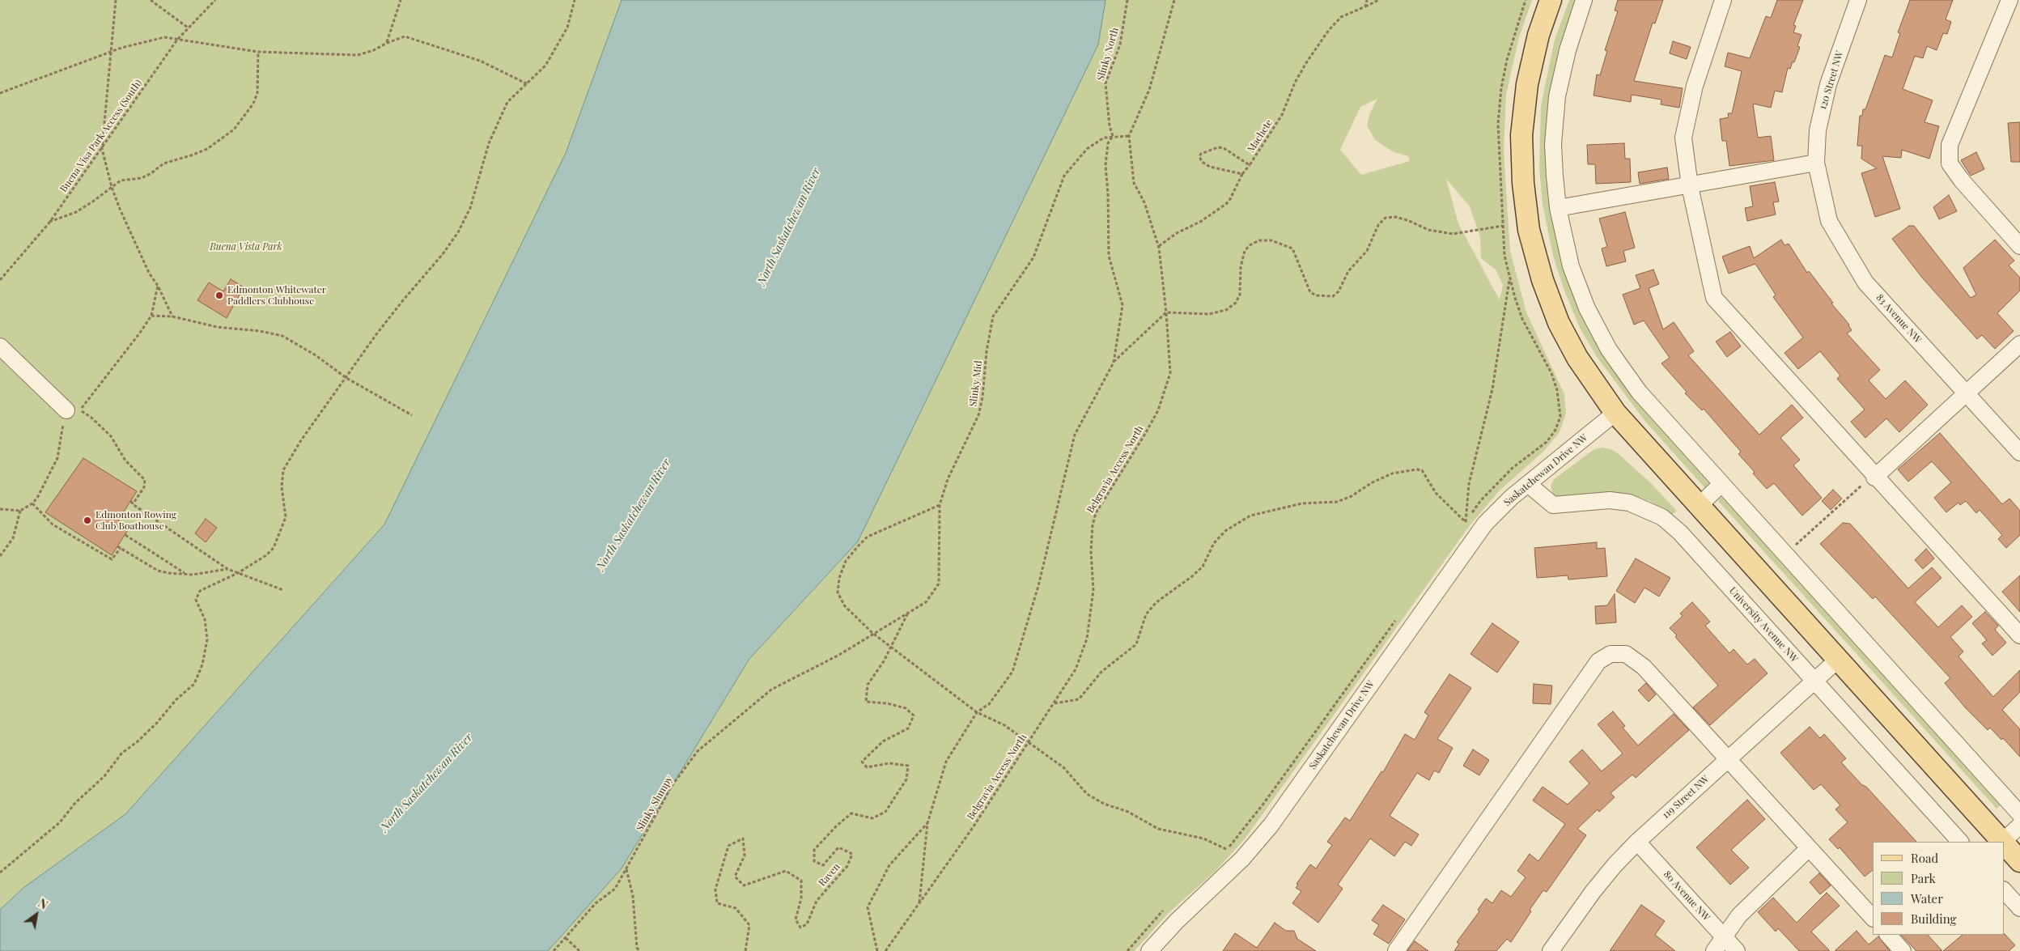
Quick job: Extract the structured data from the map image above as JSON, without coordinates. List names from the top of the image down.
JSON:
{
  "streets": {
    "street": [
      "120 Street NW",
      "83 Avenue NW",
      "Saskatchewan Drive NW",
      "University Avenue NW",
      "119 Street NW",
      "80 Avenue NW"
    ],
    "path": [
      "Slinky North",
      "Buena Visa Park Access (South)",
      "Machete",
      "Slinky Mid",
      "Belgravia Access North",
      "Slinky Slumpy",
      "Raven"
    ]
  },
  "crossings": [
    ["Slinky North", "Slinky Mid"],
    ["120 Street NW", "83 Avenue NW"],
    ["Slinky Mid", "Slinky Slumpy"],
    ["Saskatchewan Drive NW", "University Avenue NW"],
    ["University Avenue NW", "119 Street NW"],
    ["119 Street NW", "80 Avenue NW"]
  ],
  "water": ["North Saskatchewan River"],
  "parks": ["Buena Vista Park"],
  "places": ["Edmonton Whitewater Paddlers Clubhouse", "Edmonton Rowing Club Boathouse"],
  "legend": [
    "Road",
    "Park",
    "Water",
    "Building"
  ],
  "north": "top right"
}
